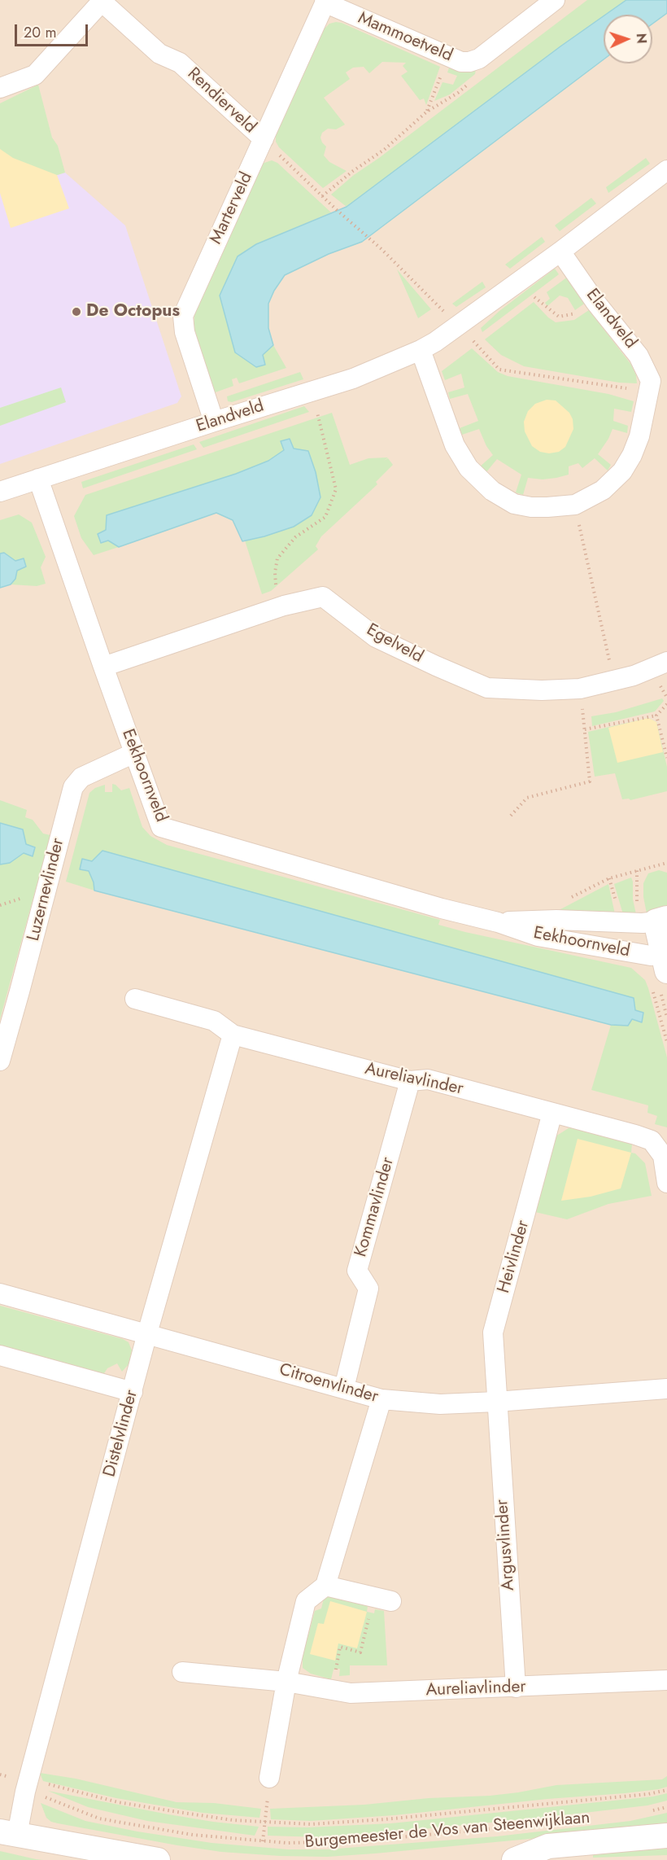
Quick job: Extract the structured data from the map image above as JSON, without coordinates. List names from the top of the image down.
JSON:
{
  "streets": {
    "street": [
      "Mammoetveld",
      "Rendierveld",
      "Marterveld",
      "Elandveld",
      "Egelveld",
      "Eekhoornveld",
      "Luzernevlinder",
      "Aureliavlinder",
      "Kommavlinder",
      "Heivlinder",
      "Citroenvlinder",
      "Distelvlinder",
      "Argusvlinder",
      "Burgemeester de Vos van Steenwijklaan"
    ]
  },
  "crossings": [
    ["Mammoetveld", "Marterveld"],
    ["Rendierveld", "Marterveld"],
    ["Rendierveld", "Elandveld"],
    ["Marterveld", "Elandveld"],
    ["Elandveld", "Eekhoornveld"],
    ["Egelveld", "Eekhoornveld"],
    ["Eekhoornveld", "Luzernevlinder"],
    ["Aureliavlinder", "Kommavlinder"],
    ["Aureliavlinder", "Heivlinder"],
    ["Aureliavlinder", "Distelvlinder"],
    ["Aureliavlinder", "Argusvlinder"],
    ["Kommavlinder", "Citroenvlinder"],
    ["Heivlinder", "Citroenvlinder"],
    ["Heivlinder", "Argusvlinder"],
    ["Citroenvlinder", "Distelvlinder"],
    ["Citroenvlinder", "Argusvlinder"],
    ["Distelvlinder", "Burgemeester de Vos van Steenwijklaan"]
  ],
  "places": ["De Octopus"],
  "scale_bar": "20 m",
  "north": "right"
}
